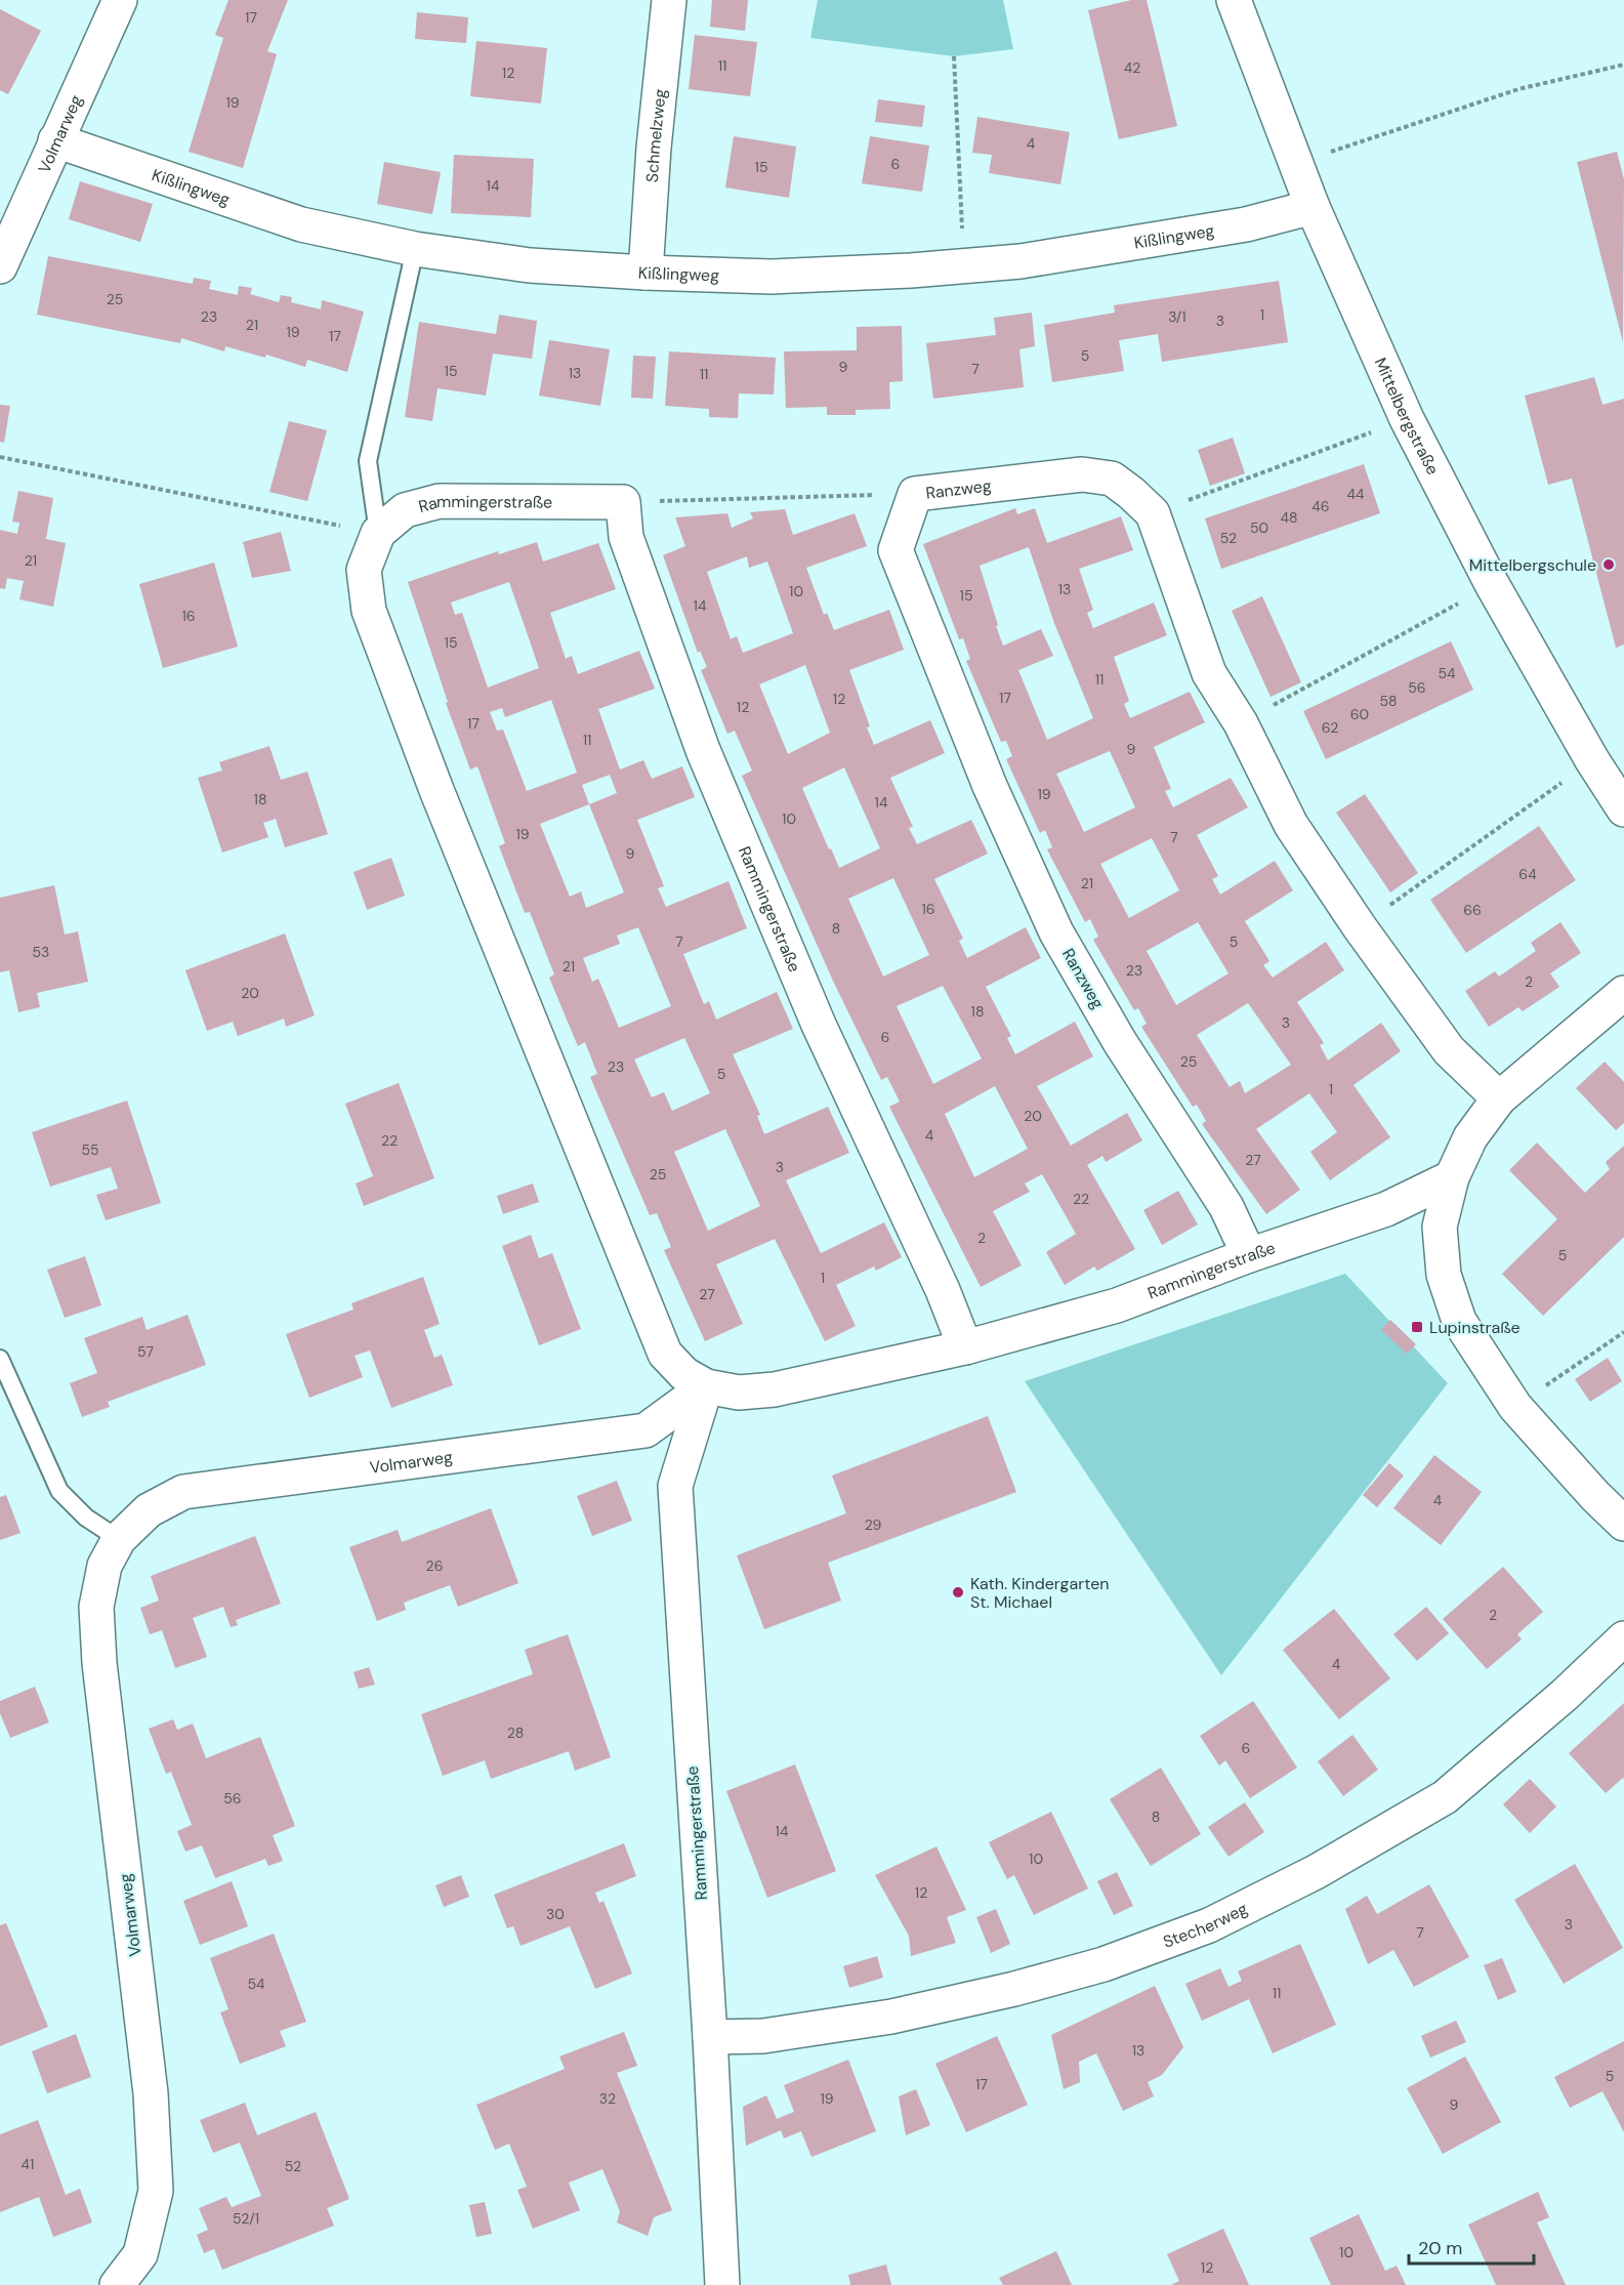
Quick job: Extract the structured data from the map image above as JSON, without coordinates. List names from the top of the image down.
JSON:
{
  "streets": {
    "street": [
      "Volmarweg",
      "Schmelzweg",
      "Kißlingweg",
      "Mittelbergstraße",
      "Ranzweg",
      "Rammingerstraße",
      "Stecherweg"
    ]
  },
  "crossings": [
    ["Volmarweg", "Kißlingweg"],
    ["Volmarweg", "Rammingerstraße"],
    ["Schmelzweg", "Kißlingweg"],
    ["Kißlingweg", "Mittelbergstraße"],
    ["Ranzweg", "Rammingerstraße"],
    ["Rammingerstraße", "Stecherweg"]
  ],
  "places": {
    "other": ["Mittelbergschule", "Kath. Kindergarten St. Michael"],
    "transit": ["Lupinstraße"]
  },
  "house_numbers": [
    "17",
    "11",
    "42",
    "12",
    "19",
    "4",
    "6",
    "15",
    "14",
    "25",
    "1",
    "23",
    "3/1",
    "3",
    "21",
    "19",
    "17",
    "5",
    "9",
    "7",
    "15",
    "13",
    "11",
    "44",
    "46",
    "48",
    "50",
    "52",
    "21",
    "13",
    "10",
    "15",
    "14",
    "16",
    "15",
    "54",
    "11",
    "56",
    "17",
    "12",
    "58",
    "12",
    "60",
    "17",
    "62",
    "11",
    "9",
    "19",
    "18",
    "14",
    "10",
    "19",
    "7",
    "9",
    "64",
    "21",
    "16",
    "66",
    "8",
    "7",
    "5",
    "53",
    "21",
    "23",
    "2",
    "20",
    "18",
    "3",
    "6",
    "25",
    "23",
    "5",
    "1",
    "20",
    "4",
    "22",
    "55",
    "27",
    "3",
    "25",
    "22",
    "2",
    "5",
    "1",
    "27",
    "57",
    "4",
    "29",
    "26",
    "2",
    "4",
    "28",
    "6",
    "56",
    "8",
    "14",
    "10",
    "12",
    "30",
    "3",
    "7",
    "54",
    "11",
    "13",
    "5",
    "17",
    "32",
    "19",
    "9",
    "41",
    "52",
    "52/1",
    "10",
    "12"
  ],
  "scale_bar": "20 m"
}
